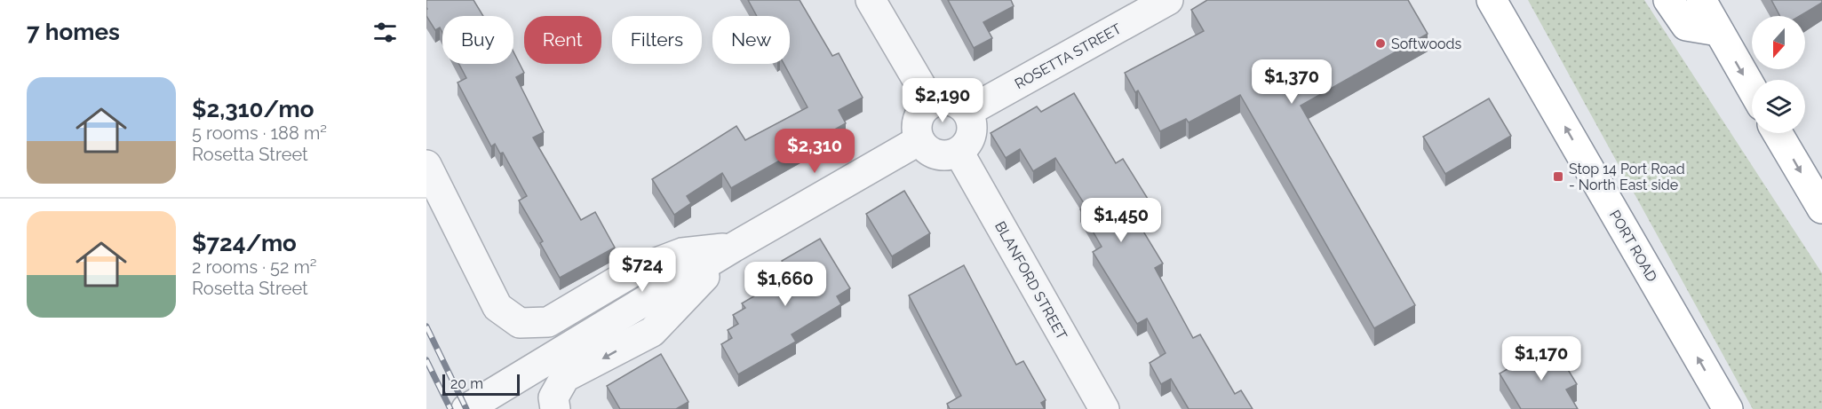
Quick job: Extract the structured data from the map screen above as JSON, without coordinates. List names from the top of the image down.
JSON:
{
  "streets": {
    "highway": ["PORT ROAD"],
    "street": ["ROSETTA STREET", "BLANFORD STREET"]
  },
  "crossings": [
    ["ROSETTA STREET", "BLANFORD STREET"]
  ],
  "places": {
    "other": ["Softwoods"],
    "transit": ["Stop 14 Port Road - North East side"]
  },
  "scale_bar": "20 m",
  "north": "bottom",
  "page": {
    "heading": "7 homes",
    "chip": [
      "Buy",
      "Rent",
      "Filters",
      "New"
    ],
    "price": [
      "$1,370",
      "$2,190",
      "$2,310",
      "$1,450",
      "$724",
      "$1,660",
      "$1,170"
    ],
    "list": [
      {
        "name": "$2,310/mo",
        "note": "5 rooms · 188 m² · Rosetta Street"
      },
      {
        "name": "$724/mo",
        "note": "2 rooms · 52 m² · Rosetta Street"
      }
    ],
    "scale": "20 m"
  }
}
